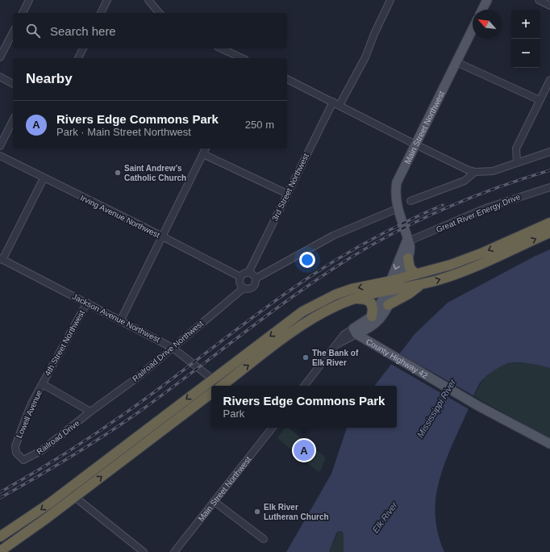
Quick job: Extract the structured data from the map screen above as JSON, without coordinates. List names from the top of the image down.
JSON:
{
  "streets": {
    "main road": ["Main Street Northwest", "County Highway 42"],
    "street": [
      "3rd Street Northwest",
      "Great River Energy Drive",
      "Irving Avenue Northwest",
      "Jackson Avenue Northwest",
      "4th Street Northwest",
      "Railroad Drive Northwest",
      "Lowell Avenue",
      "Railroad Drive"
    ]
  },
  "crossings": [
    ["Main Street Northwest", "Great River Energy Drive"],
    ["Main Street Northwest", "County Highway 42"],
    ["3rd Street Northwest", "Irving Avenue Northwest"],
    ["3rd Street Northwest", "Railroad Drive Northwest"],
    ["Irving Avenue Northwest", "Railroad Drive Northwest"],
    ["Jackson Avenue Northwest", "4th Street Northwest"],
    ["Jackson Avenue Northwest", "Railroad Drive Northwest"],
    ["4th Street Northwest", "Lowell Avenue"],
    ["Railroad Drive Northwest", "Railroad Drive"],
    ["Lowell Avenue", "Railroad Drive"]
  ],
  "water": ["Mississippi River", "Elk River"],
  "places": ["Saint Andrew’s Catholic Church", "The Bank of Elk River", "Elk River Lutheran Church"],
  "north": "top left",
  "page": {
    "map_buttons": ["+", "−"],
    "search": "Search here",
    "heading": "Nearby",
    "list": [
      {
        "mark": "A",
        "name": "Rivers Edge Commons Park",
        "note": "Park · Main Street Northwest",
        "value": "250 m"
      }
    ],
    "popup": ["Rivers Edge Commons Park", "Park"],
    "pins": "A"
  }
}
